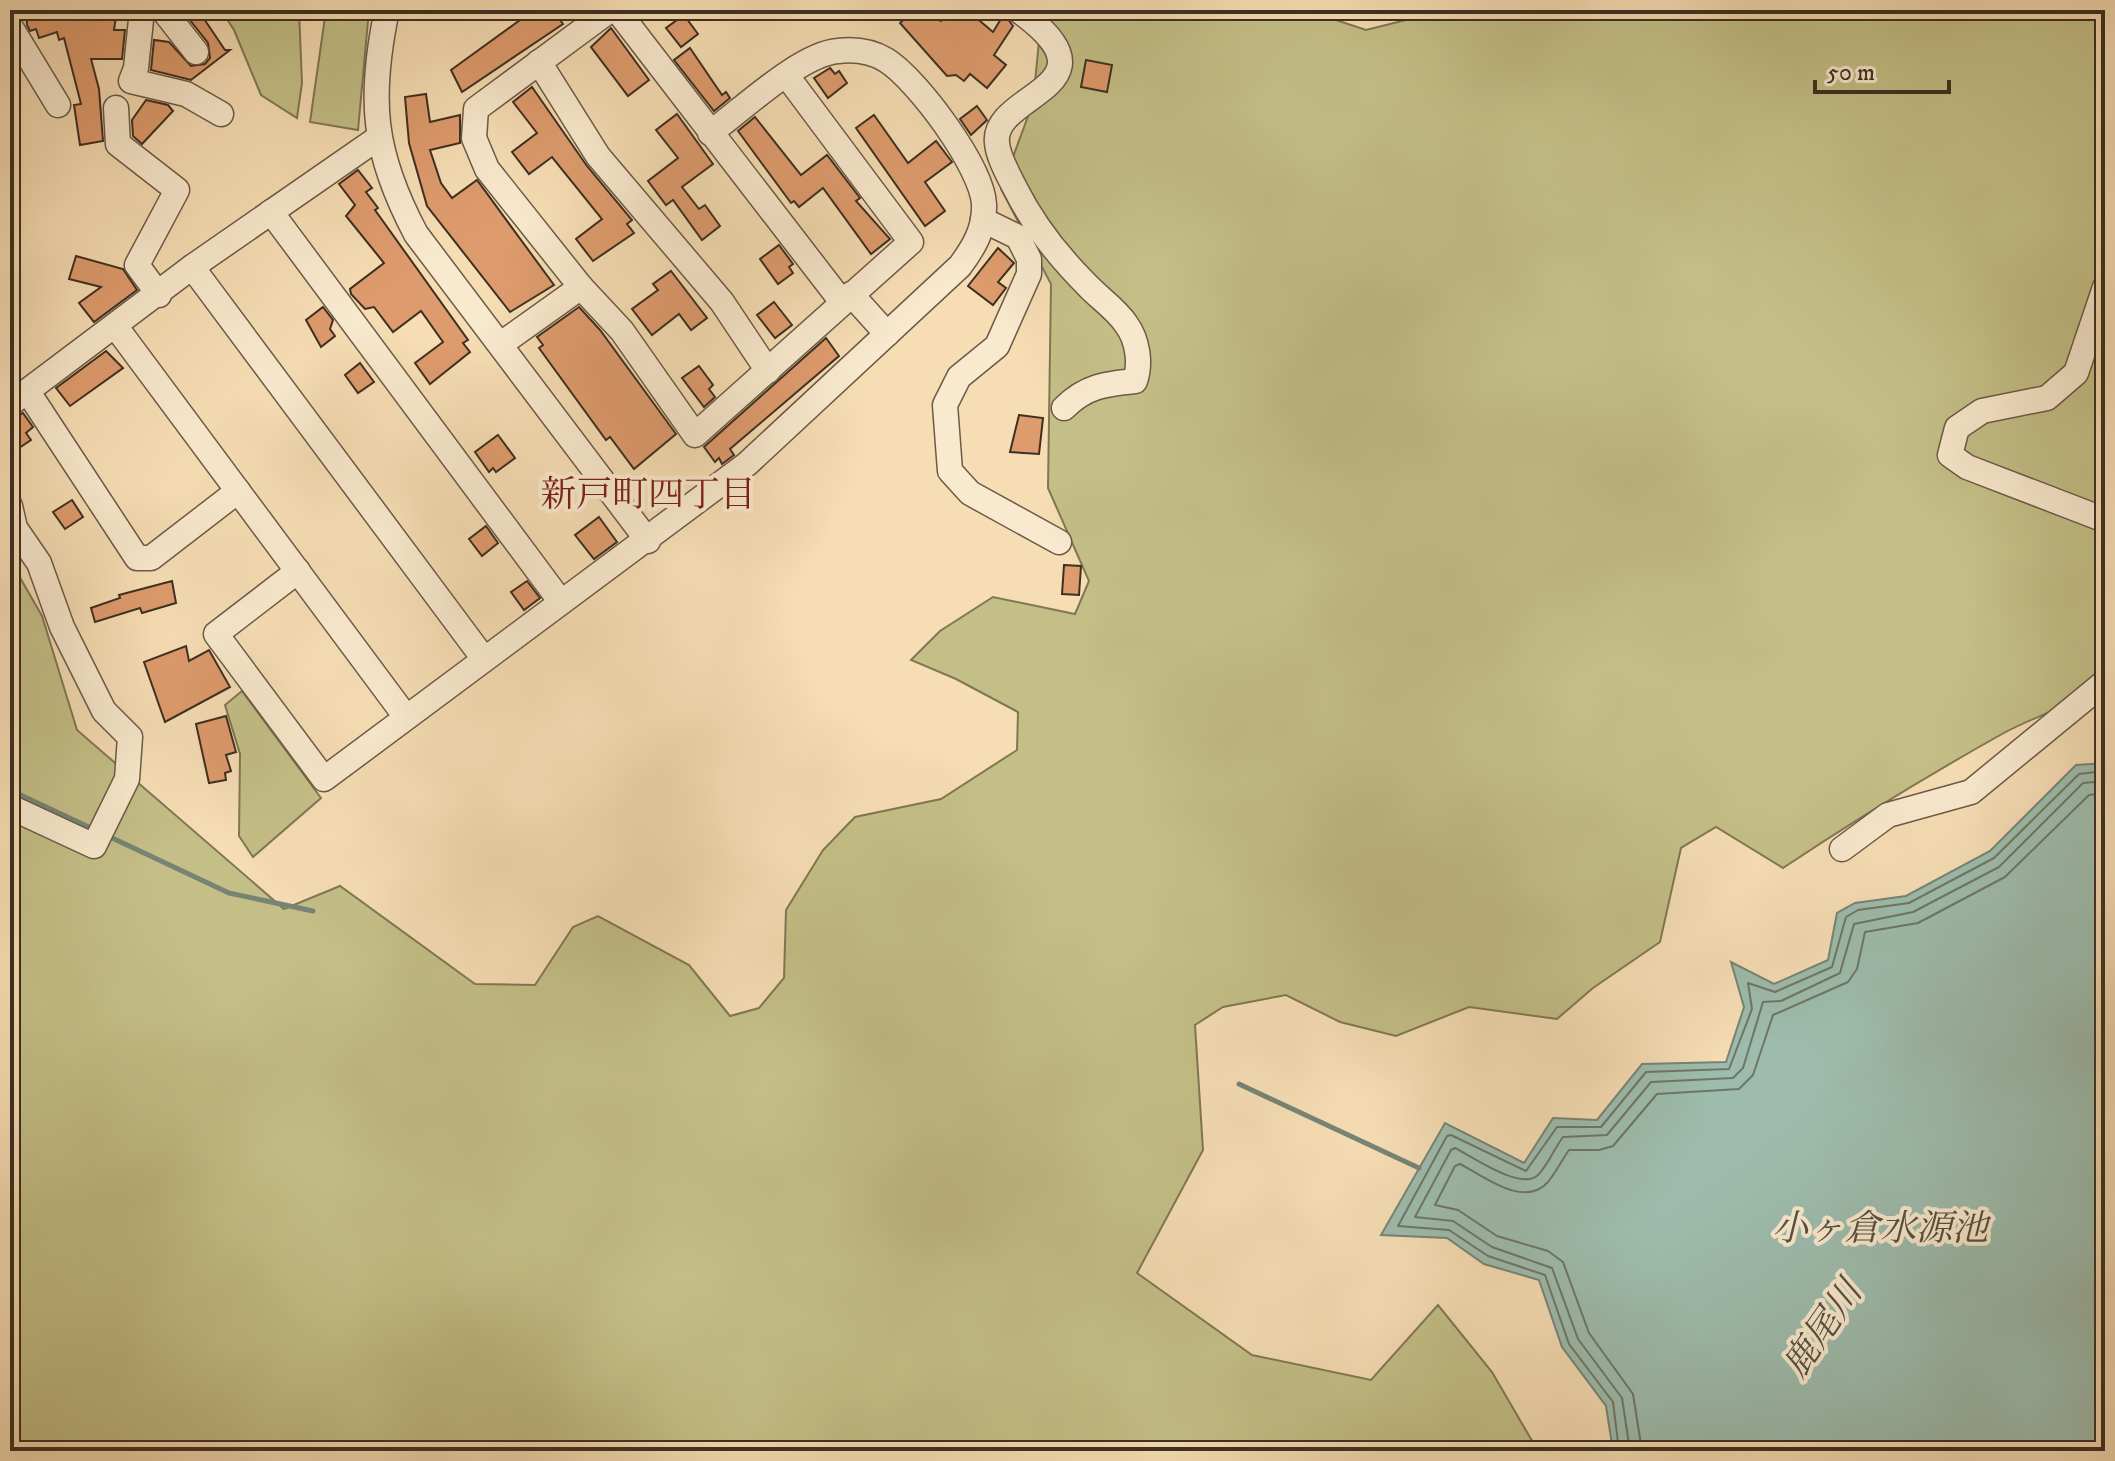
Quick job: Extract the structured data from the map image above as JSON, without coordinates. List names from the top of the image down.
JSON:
{
  "districts": ["新戸町四丁目"],
  "water": ["小ヶ倉水源池", "鹿尾川"],
  "scale_bar": "50 m"
}
